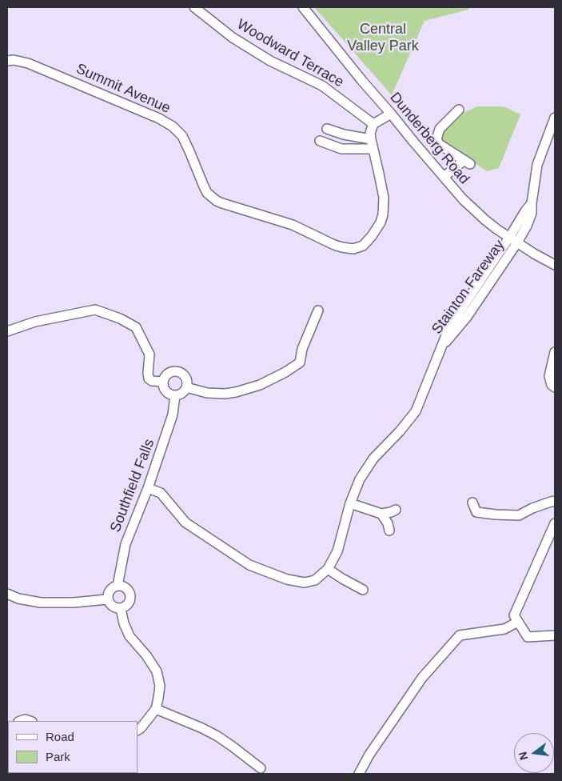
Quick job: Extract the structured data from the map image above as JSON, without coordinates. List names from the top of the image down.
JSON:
{
  "streets": {
    "street": [
      "Woodward Terrace",
      "Summit Avenue",
      "Dunderberg Road",
      "Stainton Fareway",
      "Southfield Falls"
    ]
  },
  "crossings": [
    ["Woodward Terrace", "Summit Avenue"],
    ["Dunderberg Road", "Stainton Fareway"],
    ["Stainton Fareway", "Southfield Falls"]
  ],
  "parks": ["Central Valley Park"],
  "legend": ["Road", "Park"],
  "north": "left"
}
